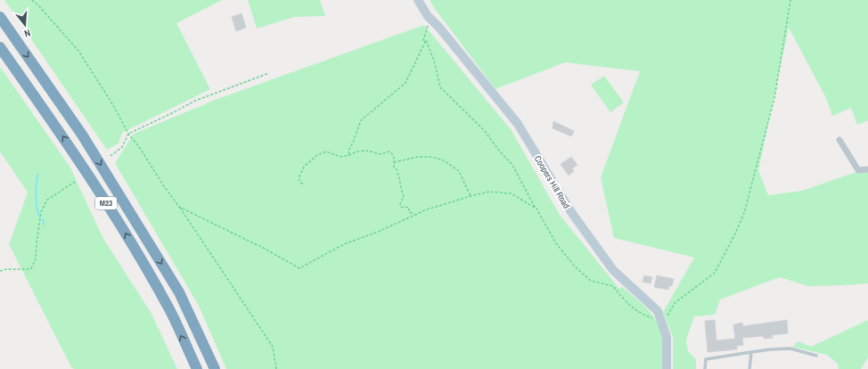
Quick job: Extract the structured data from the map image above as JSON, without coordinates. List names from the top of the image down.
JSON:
{
  "streets": {
    "highway": ["M23"],
    "street": ["Coopers Hill Road"]
  },
  "north": "bottom"
}
